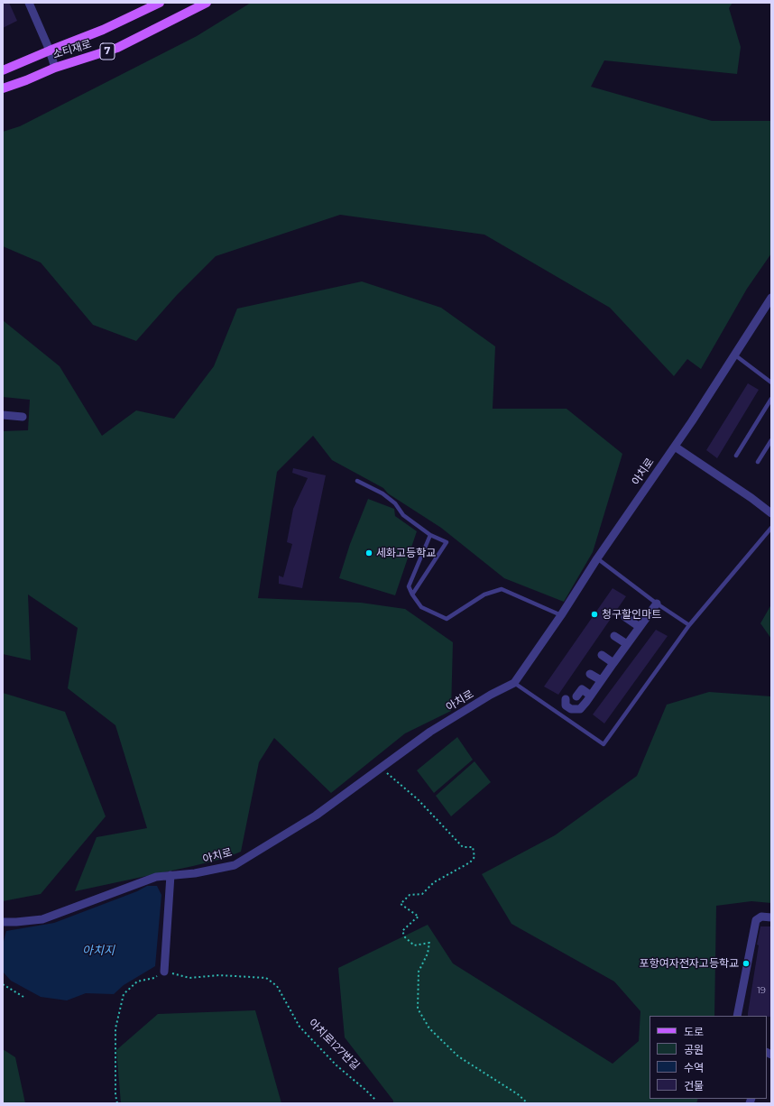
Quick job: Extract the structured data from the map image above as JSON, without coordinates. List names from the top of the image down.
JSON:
{
  "streets": {
    "main road": ["소티재로", "7"],
    "street": ["아치로"],
    "path": ["아치로127번길"]
  },
  "water": ["아치지"],
  "places": ["세화고등학교", "청구할인마트", "포항여자전자고등학교"],
  "house_numbers": ["19"],
  "legend": [
    "도로",
    "공원",
    "수역",
    "건물"
  ]
}
